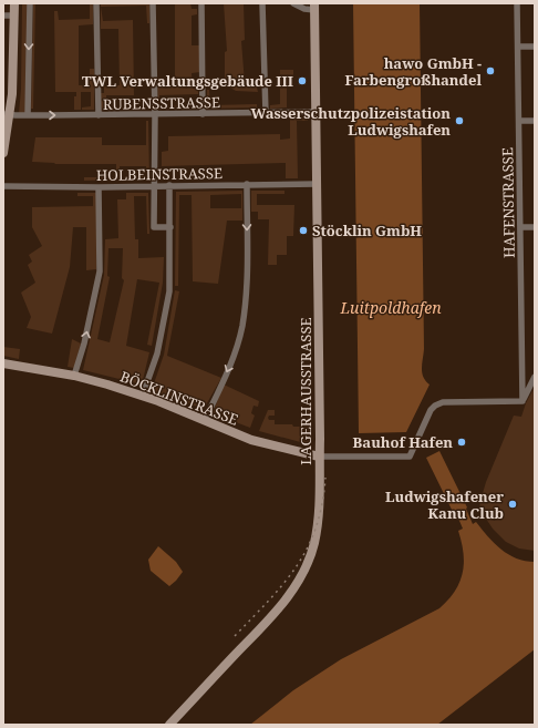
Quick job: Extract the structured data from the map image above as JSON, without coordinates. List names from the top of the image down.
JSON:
{
  "streets": {
    "street": [
      "RUBENSSTRASSE",
      "HOLBEINSTRASSE",
      "HAFENSTRASSE",
      "LAGERHAUSSTRASSE",
      "BÖCKLINSTRASSE"
    ]
  },
  "crossings": [
    ["RUBENSSTRASSE", "LAGERHAUSSTRASSE"],
    ["HOLBEINSTRASSE", "LAGERHAUSSTRASSE"],
    ["LAGERHAUSSTRASSE", "BÖCKLINSTRASSE"]
  ],
  "water": ["Luitpoldhafen"],
  "places": [
    "hawo GmbH - Farbengroßhandel",
    "TWL Verwaltungsgebäude III",
    "Wasserschutzpolizeistation Ludwigshafen",
    "Stöcklin GmbH",
    "Bauhof Hafen",
    "Ludwigshafener Kanu Club"
  ]
}
